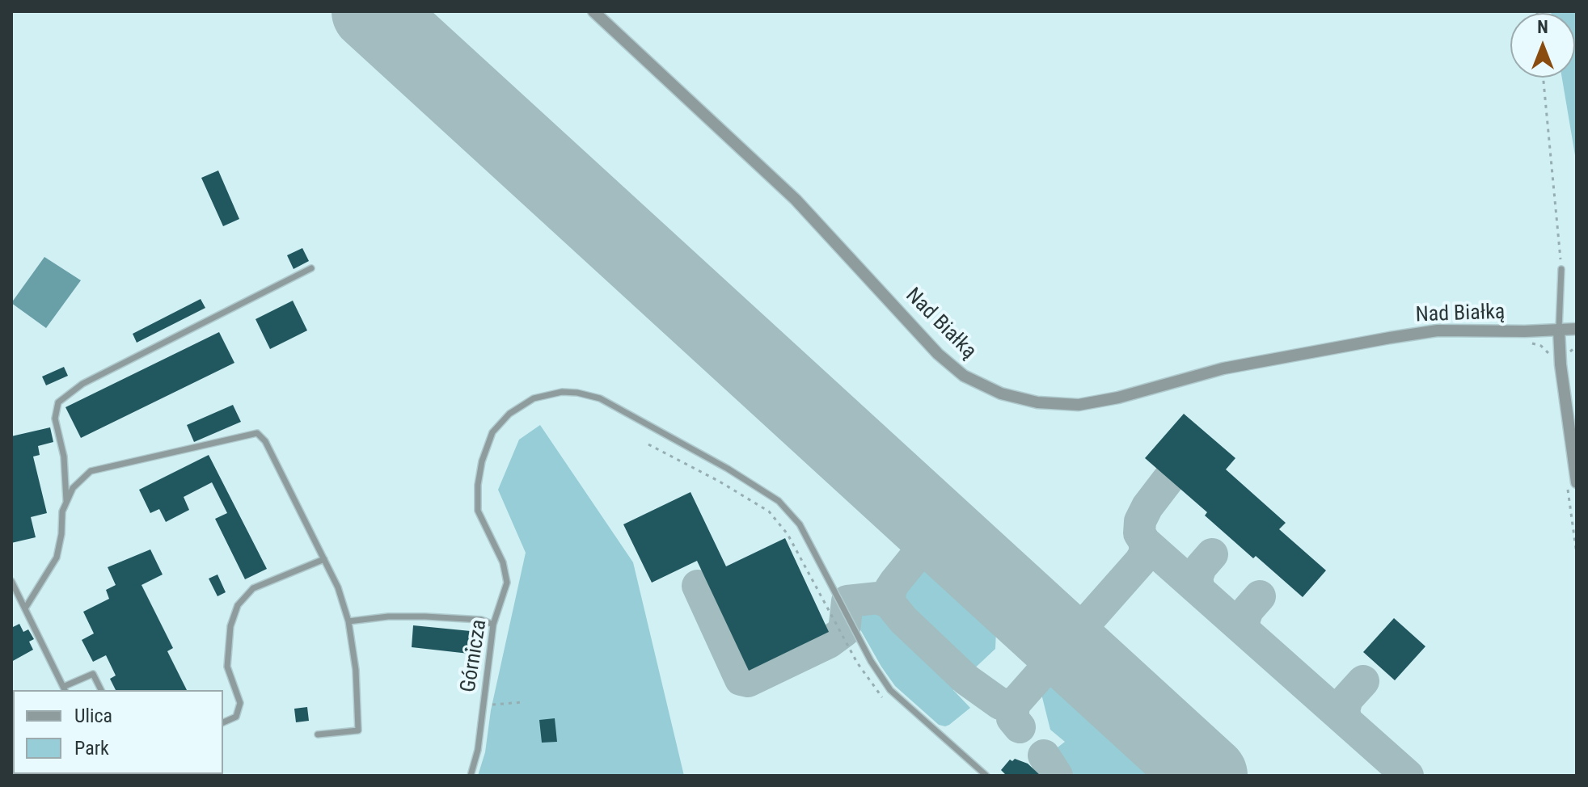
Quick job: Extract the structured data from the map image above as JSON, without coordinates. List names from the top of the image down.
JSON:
{
  "streets": {
    "street": ["Nad Białką"],
    "lane": ["Górnicza"]
  },
  "legend": ["Ulica", "Park"],
  "north": "top"
}
